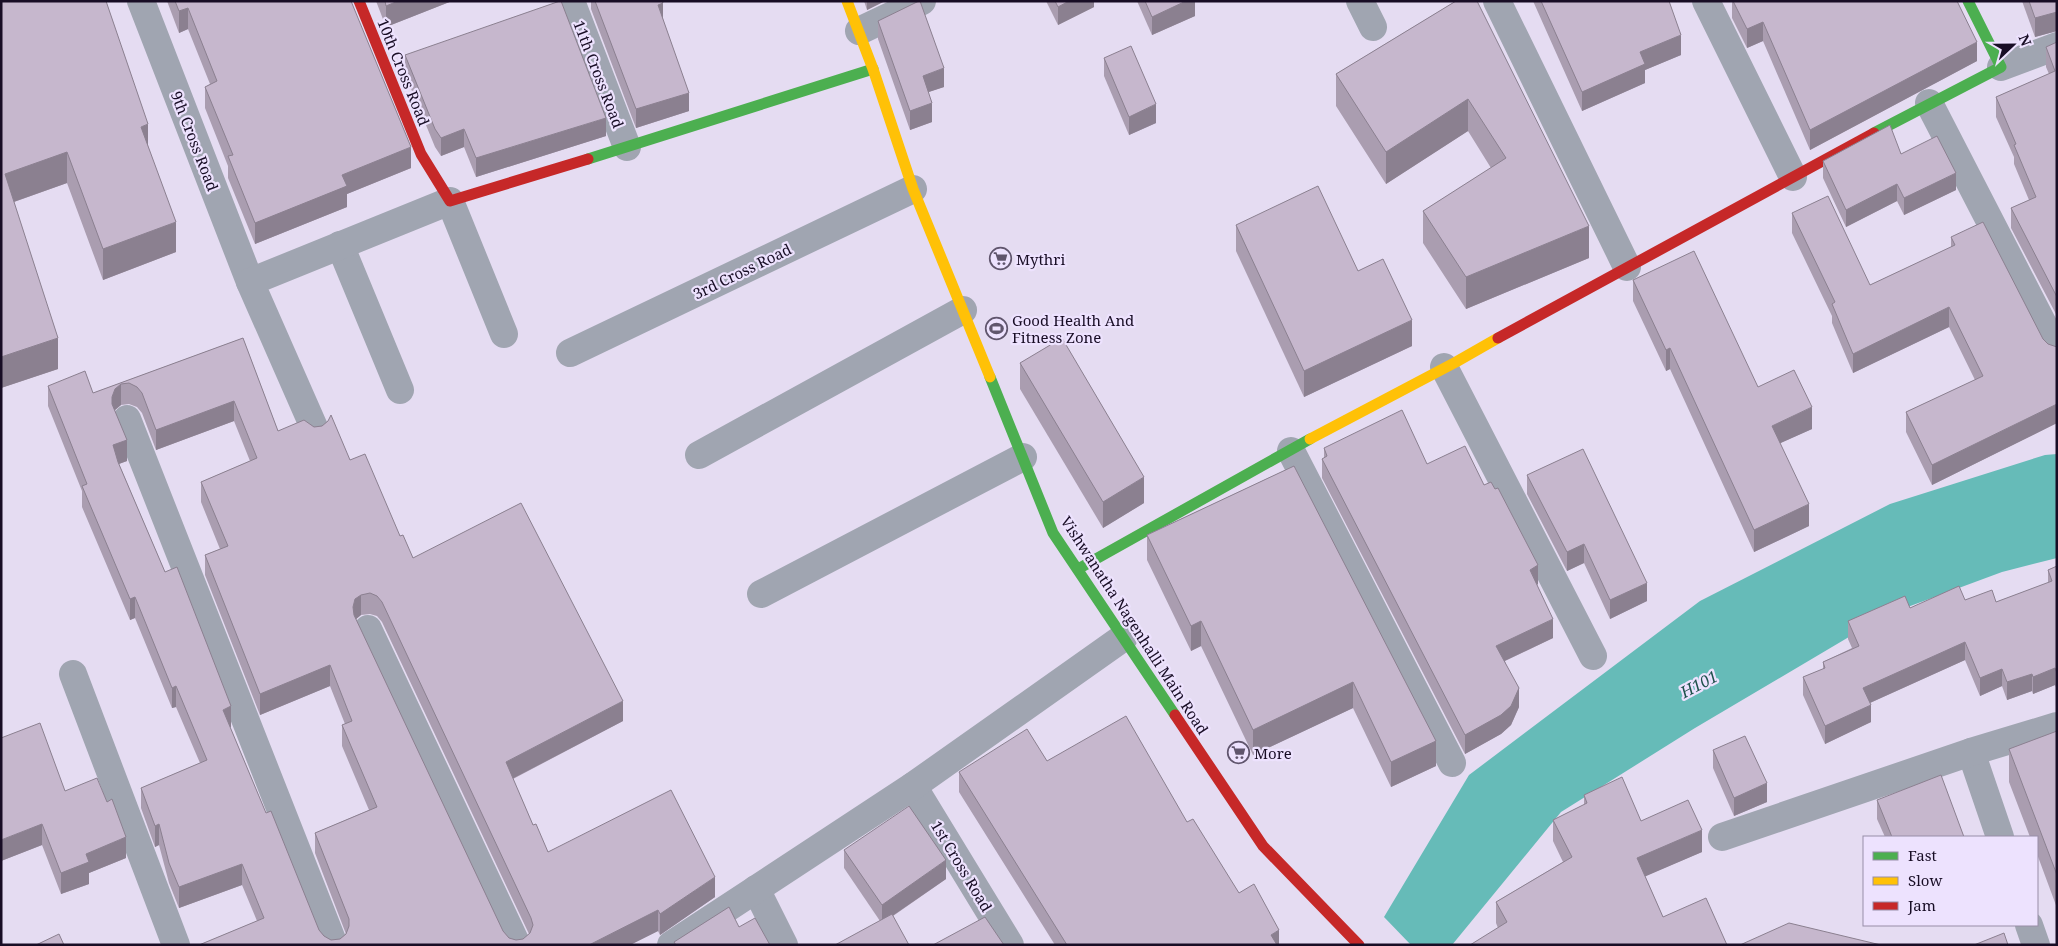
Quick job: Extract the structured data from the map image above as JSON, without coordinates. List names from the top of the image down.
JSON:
{
  "streets": {
    "street": [
      "10th Cross Road",
      "11th Cross Road",
      "9th Cross Road",
      "3rd Cross Road",
      "Vishwanatha Nagenhalli Main Road",
      "1st Cross Road"
    ]
  },
  "crossings": [
    ["3rd Cross Road", "Vishwanatha Nagenhalli Main Road"]
  ],
  "water": ["H101"],
  "places": {
    "supermarket": ["Mythri", "More"],
    "sports": ["Good Health And Fitness Zone"]
  },
  "legend": ["Fast", "Slow", "Jam"],
  "north": "right"
}
